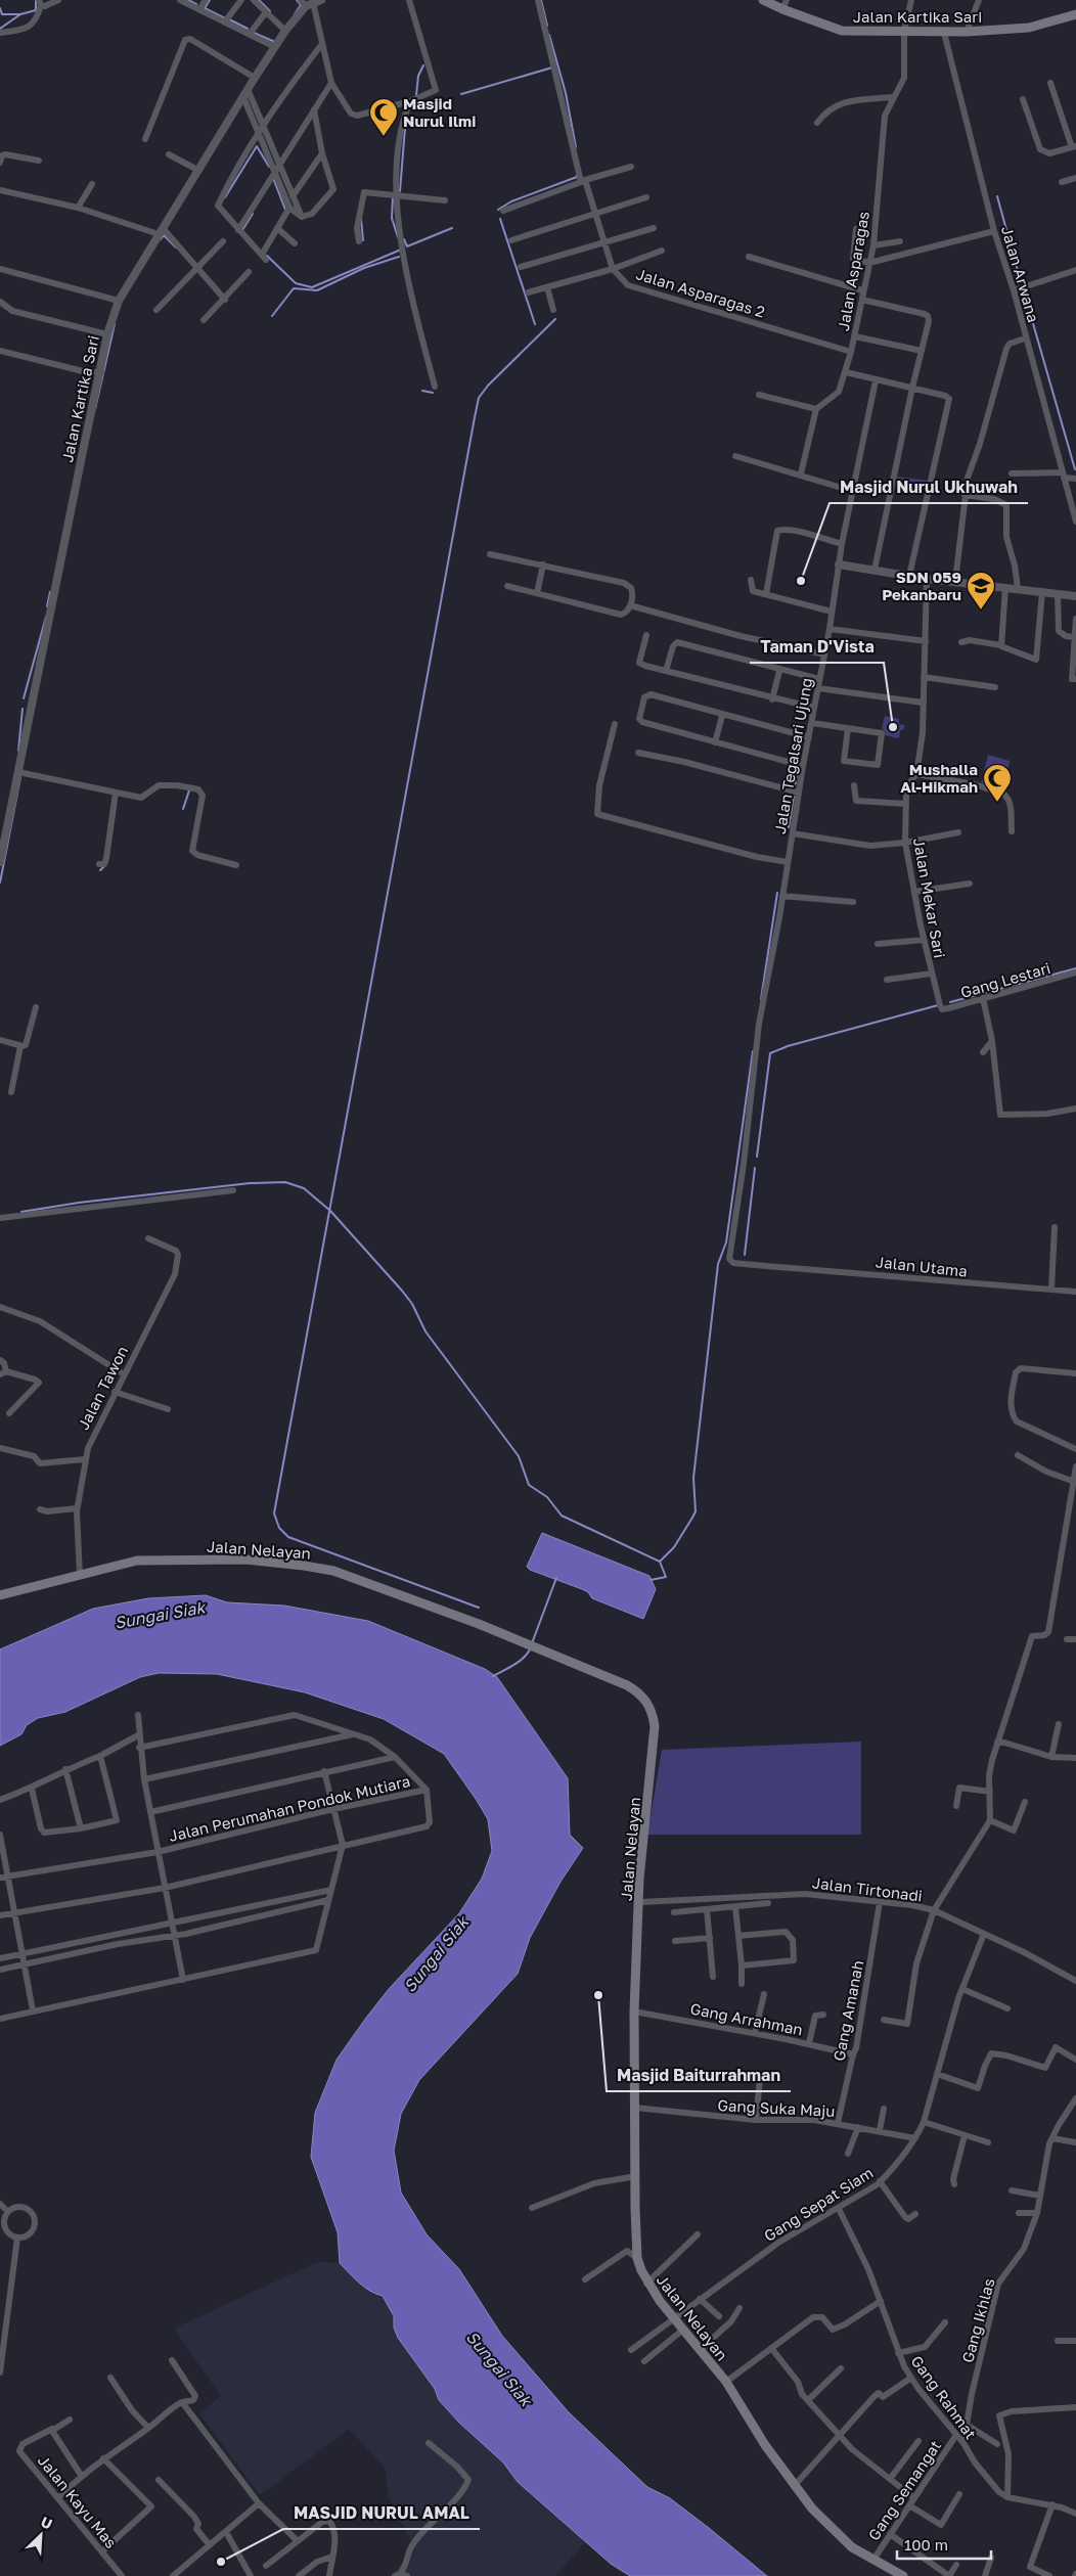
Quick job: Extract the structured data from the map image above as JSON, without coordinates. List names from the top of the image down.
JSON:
{
  "streets": {
    "main road": ["Jalan Kartika Sari", "Jalan Nelayan"],
    "street": [
      "Jalan Asparagas",
      "Jalan Arwana",
      "Jalan Asparagas 2",
      "Jalan Tegalsari Ujung",
      "Jalan Mekar Sari",
      "Gang Lestari",
      "Jalan Utama",
      "Jalan Tawon",
      "Jalan Perumahan Pondok Mutiara",
      "Jalan Tirtonadi",
      "Gang Amanah",
      "Gang Arrahman",
      "Gang Suka Maju",
      "Gang Sepat Siam",
      "Gang Ikhlas",
      "Gang Rahmat",
      "Gang Semangat",
      "Jalan Kayu Mas"
    ]
  },
  "crossings": [
    ["Jalan Kartika Sari", "Jalan Asparagas"],
    ["Jalan Kartika Sari", "Jalan Arwana"],
    ["Jalan Asparagas", "Jalan Asparagas 2"],
    ["Jalan Tegalsari Ujung", "Jalan Utama"],
    ["Jalan Mekar Sari", "Gang Lestari"],
    ["Jalan Tawon", "Jalan Nelayan"],
    ["Jalan Nelayan", "Jalan Tirtonadi"],
    ["Jalan Nelayan", "Gang Arrahman"],
    ["Jalan Nelayan", "Gang Suka Maju"],
    ["Jalan Nelayan", "Gang Sepat Siam"],
    ["Jalan Nelayan", "Gang Semangat"],
    ["Jalan Tirtonadi", "Gang Amanah"],
    ["Jalan Tirtonadi", "Gang Sepat Siam"],
    ["Gang Amanah", "Gang Arrahman"],
    ["Gang Amanah", "Gang Suka Maju"],
    ["Gang Suka Maju", "Gang Sepat Siam"],
    ["Gang Sepat Siam", "Gang Rahmat"],
    ["Gang Ikhlas", "Gang Rahmat"],
    ["Gang Rahmat", "Gang Semangat"]
  ],
  "water": ["Sungai Siak"],
  "places": {
    "mosque": ["Masjid Nurul Ilmi", "Mushalla Al-Hikmah"],
    "other": [
      "Masjid Nurul Ukhuwah",
      "Taman D'Vista",
      "Masjid Baiturrahman",
      "MASJID NURUL AMAL"
    ],
    "school or university": ["SDN 059 Pekanbaru"]
  },
  "scale_bar": "100 m",
  "north": "top right"
}
